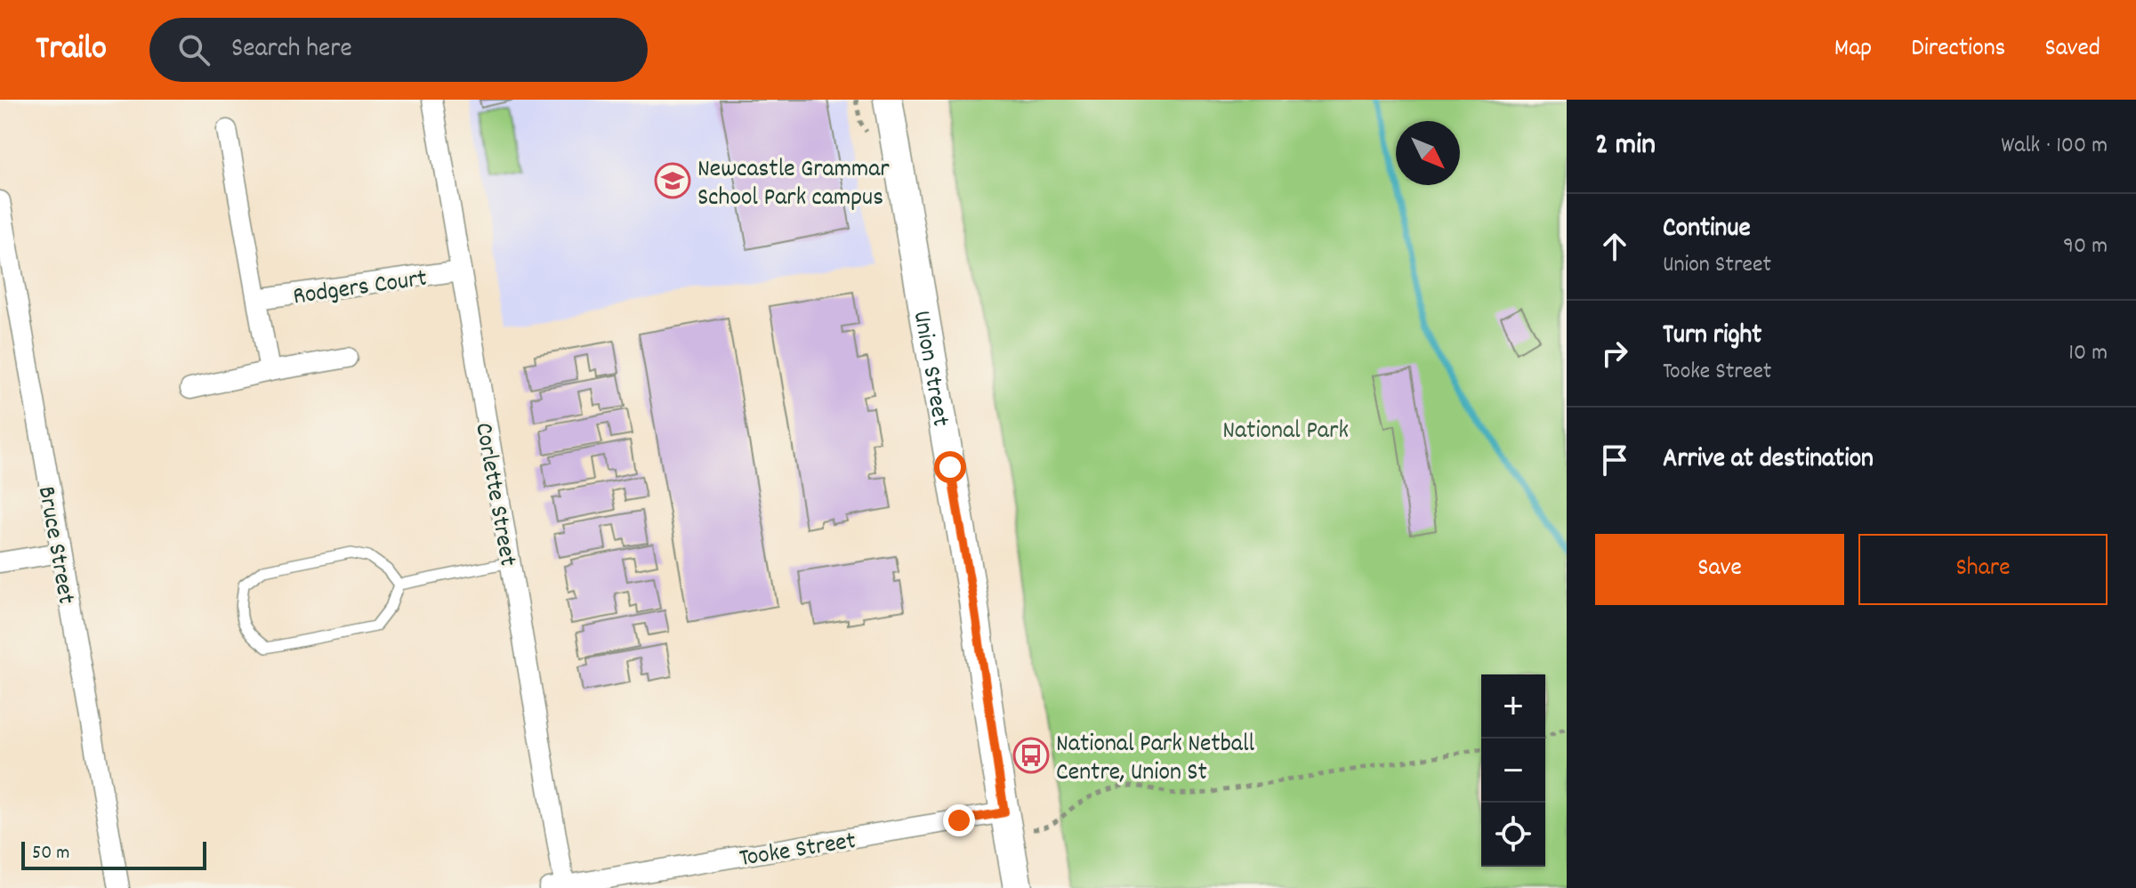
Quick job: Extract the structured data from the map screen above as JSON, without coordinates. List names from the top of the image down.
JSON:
{
  "streets": {
    "main road": ["Union Street"],
    "street": [
      "Rodgers Court",
      "Corlette Street",
      "Bruce Street",
      "Tooke Street"
    ]
  },
  "crossings": [
    ["Rodgers Court", "Corlette Street"],
    ["Union Street", "Tooke Street"],
    ["Corlette Street", "Tooke Street"]
  ],
  "parks": ["National Park"],
  "places": {
    "school or university": ["Newcastle Grammar School Park campus"],
    "bus stop": ["National Park Netball Centre, Union St"]
  },
  "scale_bar": "50 m",
  "north": "bottom right",
  "page": {
    "header": "Trailo",
    "search": "Search here",
    "nav": ["Map", "Directions", "Saved"],
    "heading": ["2 min", "Walk · 100 m"],
    "list": [
      ["Continue", "Union Street", "90 m"],
      ["Turn right", "Tooke Street", "10 m"],
      "Arrive at destination"
    ],
    "buttons": ["Save", "Share"],
    "map_buttons": ["+", "−"],
    "scale": "50 m"
  }
}
